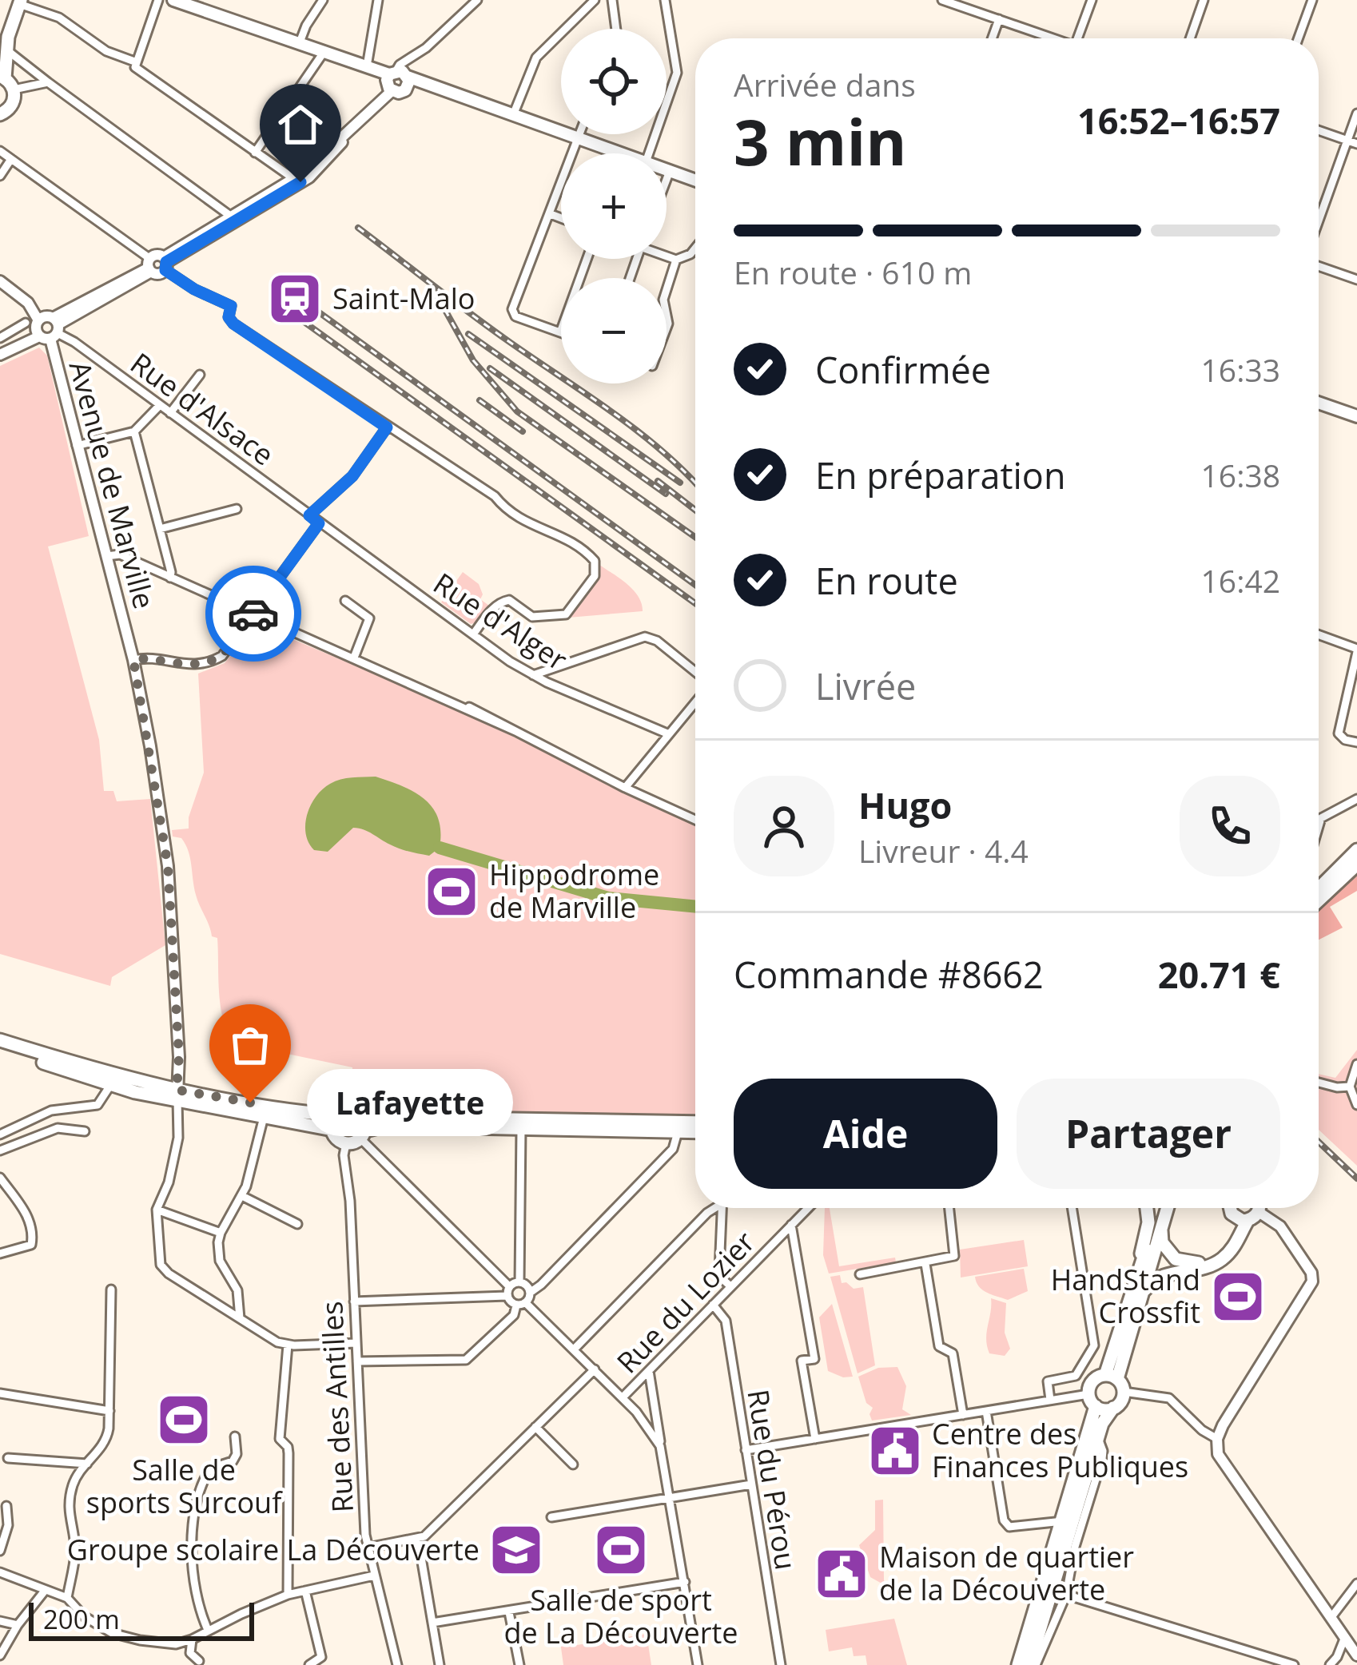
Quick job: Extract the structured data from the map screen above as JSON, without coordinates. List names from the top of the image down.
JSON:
{
  "streets": {
    "street": [
      "Rue d'Alsace",
      "Avenue de Marville",
      "Rue d'Alger",
      "Rue du Lozier",
      "Rue des Antilles",
      "Rue du Pérou"
    ]
  },
  "crossings": [
    ["Rue d'Alsace", "Avenue de Marville"],
    ["Rue d'Alsace", "Rue d'Alger"],
    ["Rue du Lozier", "Rue du Pérou"]
  ],
  "places": {
    "station": ["Saint-Malo"],
    "sports": [
      "Hippodrome de Marville",
      "HandStand Crossfit",
      "Salle de sports Surcouf",
      "Salle de sport de La Découverte"
    ],
    "other": ["Lafayette"],
    "public building": ["Centre des Finances Publiques", "Maison de quartier de la Découverte"],
    "school or university": ["Groupe scolaire La Découverte"]
  },
  "scale_bar": "200 m",
  "page": {
    "map_buttons": ["+", "−"],
    "heading": ["3 min", "Arrivée dans", "16:52–16:57"],
    "panel": [
      "Hugo",
      "Livreur · 4.4",
      "Commande #8662",
      "20.71 €"
    ],
    "bar": "En route · 610 m",
    "list": [
      ["Confirmée", "16:33"],
      ["En préparation", "16:38"],
      ["En route", "16:42"],
      "Livrée"
    ],
    "buttons": ["Aide", "Partager"],
    "bubble": "Lafayette",
    "scale": "200 m"
  }
}
